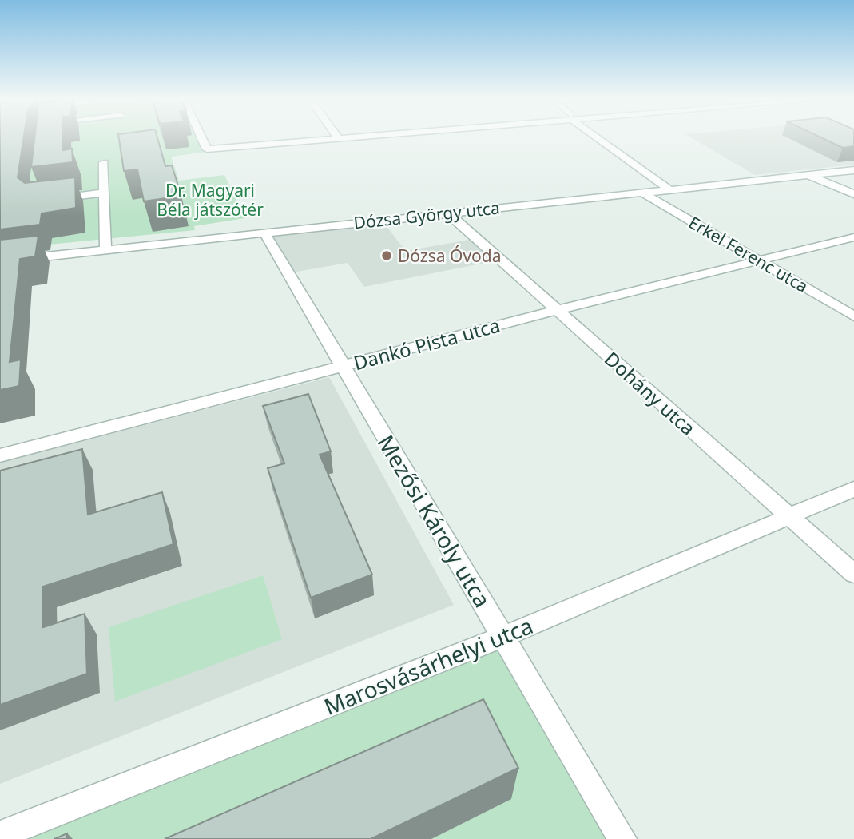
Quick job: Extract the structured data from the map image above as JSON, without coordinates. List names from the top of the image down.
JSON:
{
  "streets": {
    "street": [
      "Dózsa György utca",
      "Erkel Ferenc utca",
      "Dankó Pista utca",
      "Dohány utca",
      "Mezősi Károly utca",
      "Marosvásárhelyi utca"
    ]
  },
  "crossings": [
    ["Dózsa György utca", "Erkel Ferenc utca"],
    ["Dózsa György utca", "Dohány utca"],
    ["Dózsa György utca", "Mezősi Károly utca"],
    ["Erkel Ferenc utca", "Dankó Pista utca"],
    ["Dankó Pista utca", "Dohány utca"],
    ["Dankó Pista utca", "Mezősi Károly utca"],
    ["Dohány utca", "Marosvásárhelyi utca"],
    ["Mezősi Károly utca", "Marosvásárhelyi utca"]
  ],
  "parks": ["Dr. Magyari Béla játszótér"],
  "places": ["Dózsa Óvoda"]
}
